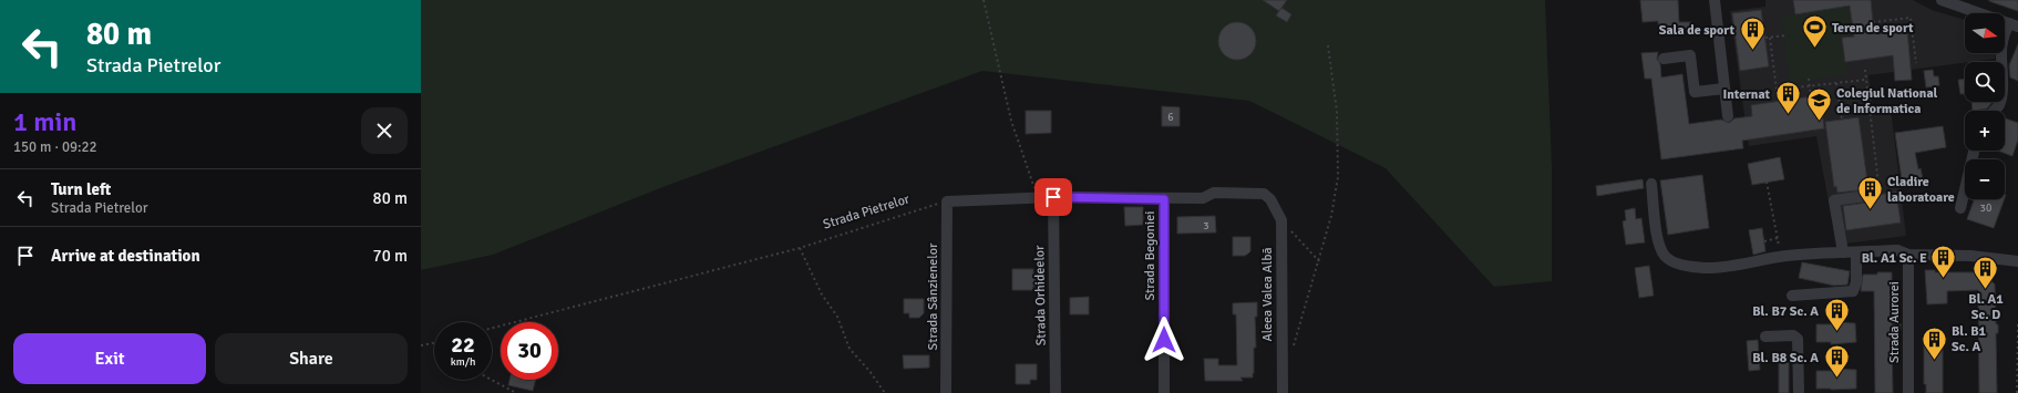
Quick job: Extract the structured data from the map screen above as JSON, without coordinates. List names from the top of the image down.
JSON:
{
  "streets": {
    "street": [
      "Strada Begoniei",
      "Aleea Valea Albă",
      "Strada Orhideelor",
      "Strada Sânzienelor",
      "Strada Aurorei"
    ],
    "path": ["Strada Pietrelor"]
  },
  "crossings": [
    ["Strada Pietrelor", "Strada Sânzienelor"],
    ["Strada Begoniei", "Aleea Valea Albă"]
  ],
  "places": {
    "sports": ["Teren de sport"],
    "building": [
      "Sala de sport",
      "Internat",
      "Cladire laboratoare",
      "Bl. A1 Sc. E",
      "Bl. A1 Sc. D",
      "Bl. B7 Sc. A",
      "Bl. B1 Sc. A",
      "Bl. B8 Sc. A"
    ],
    "school or university": ["Colegiul National de Informatica"]
  },
  "house_numbers": ["6", "30", "3"],
  "north": "right",
  "page": {
    "turn": ["80 m", "Strada Pietrelor"],
    "map_buttons": ["+", "−"],
    "heading": ["1 min", "150 m · 09:22"],
    "list": [
      {
        "name": "Turn left",
        "note": "Strada Pietrelor",
        "value": "80 m"
      },
      {
        "name": "Arrive at destination",
        "value": "70 m"
      }
    ],
    "speed": "22 km/h",
    "limit": "30",
    "buttons": ["Exit", "Share"]
  }
}
